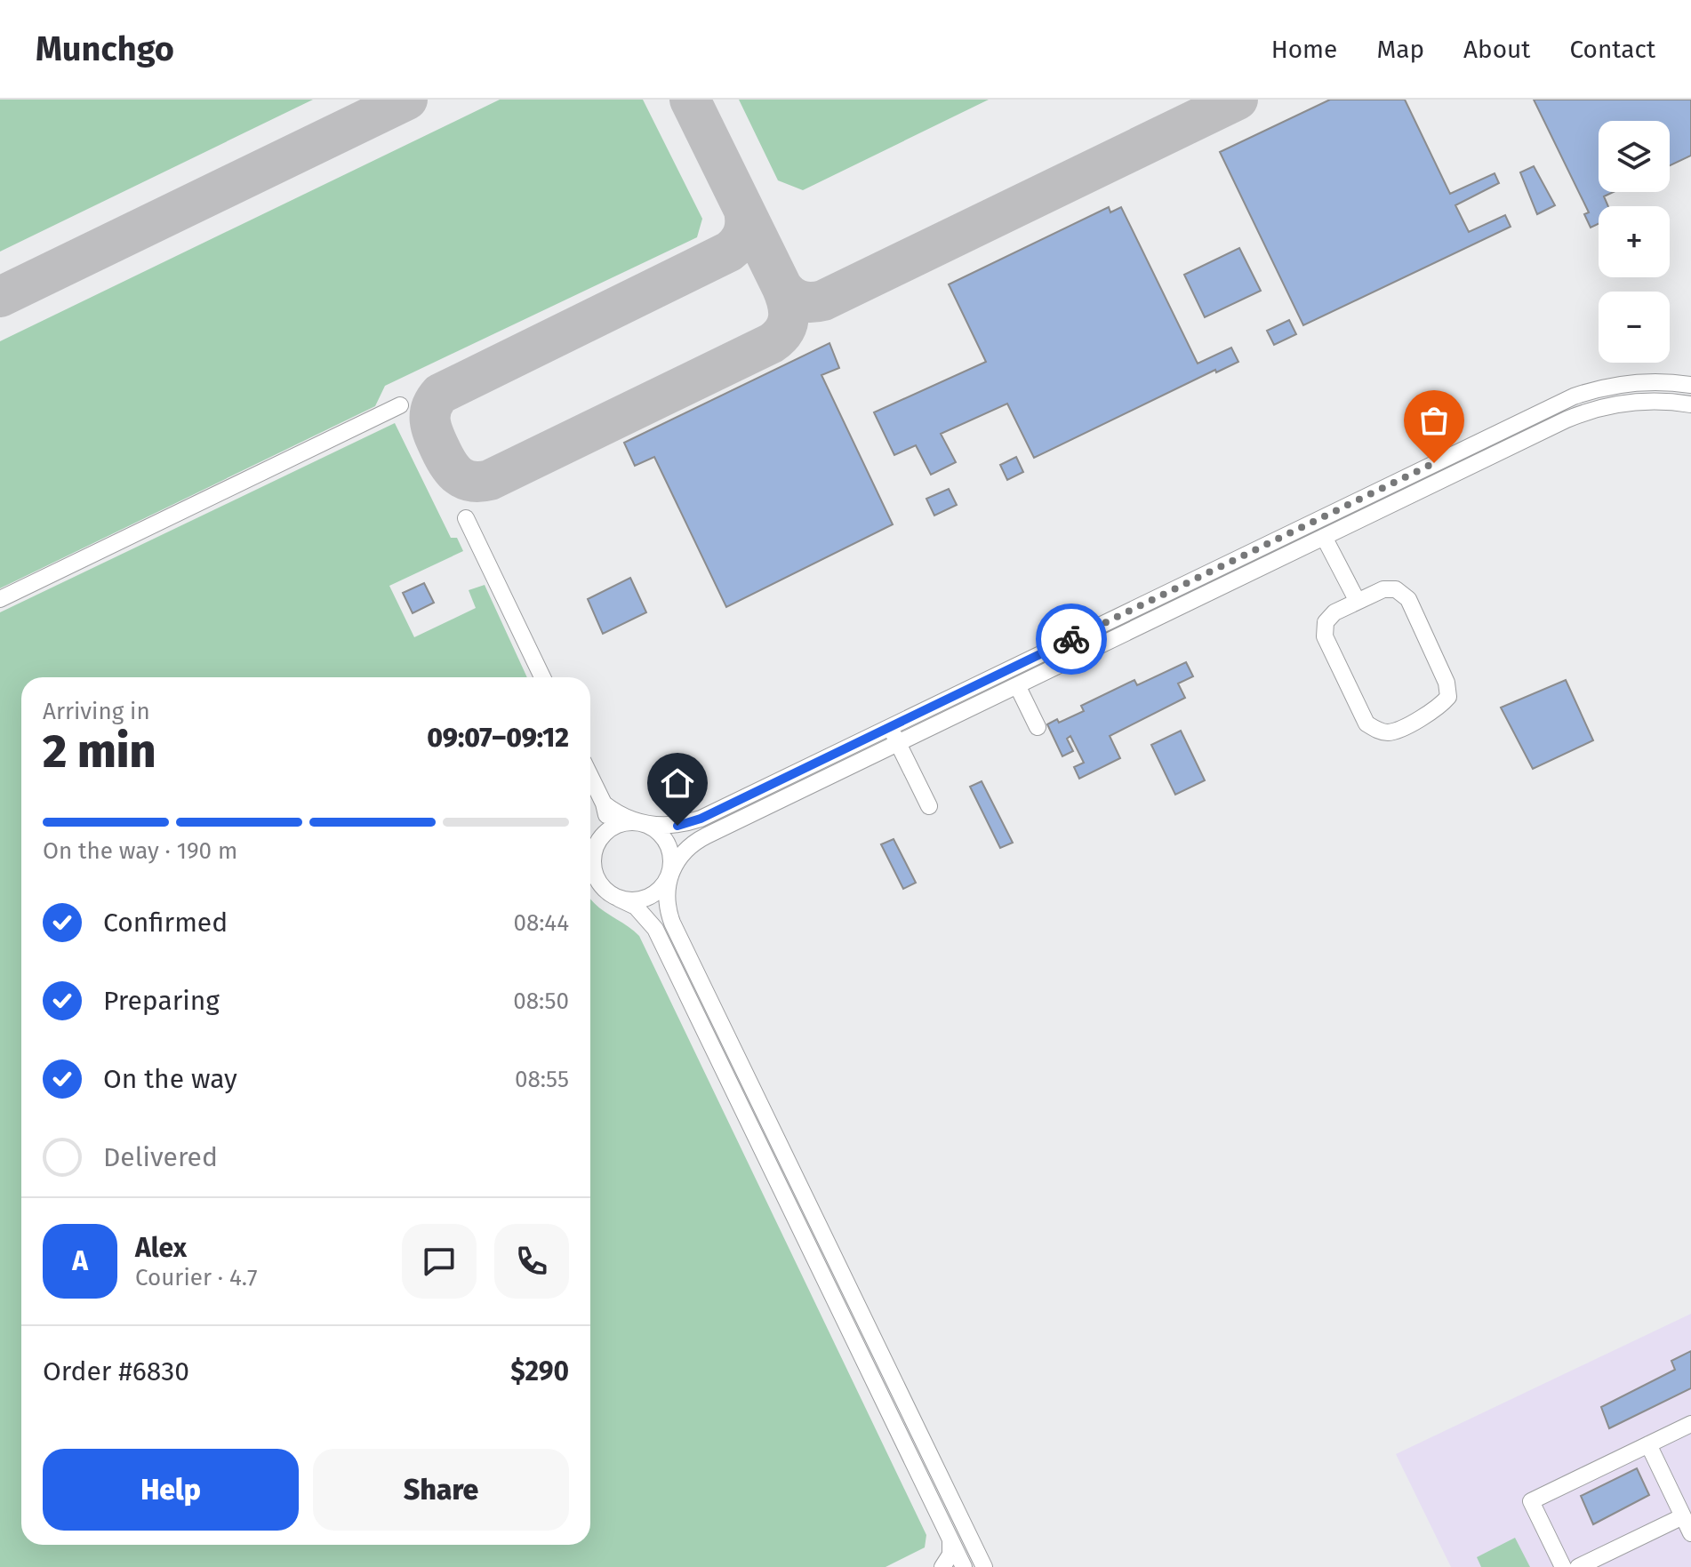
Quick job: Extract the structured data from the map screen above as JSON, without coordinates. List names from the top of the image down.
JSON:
{
  "page": {
    "header": "Munchgo",
    "nav": [
      "Home",
      "Map",
      "About",
      "Contact"
    ],
    "map_buttons": ["+", "−"],
    "heading": ["2 min", "Arriving in", "09:07–09:12"],
    "panel": [
      "Alex",
      "Courier · 4.7",
      "Order #6830",
      "$290"
    ],
    "bar": "On the way · 190 m",
    "list": [
      ["Confirmed", "08:44"],
      ["Preparing", "08:50"],
      ["On the way", "08:55"],
      "Delivered"
    ],
    "round": "A",
    "buttons": ["Help", "Share"]
  }
}
